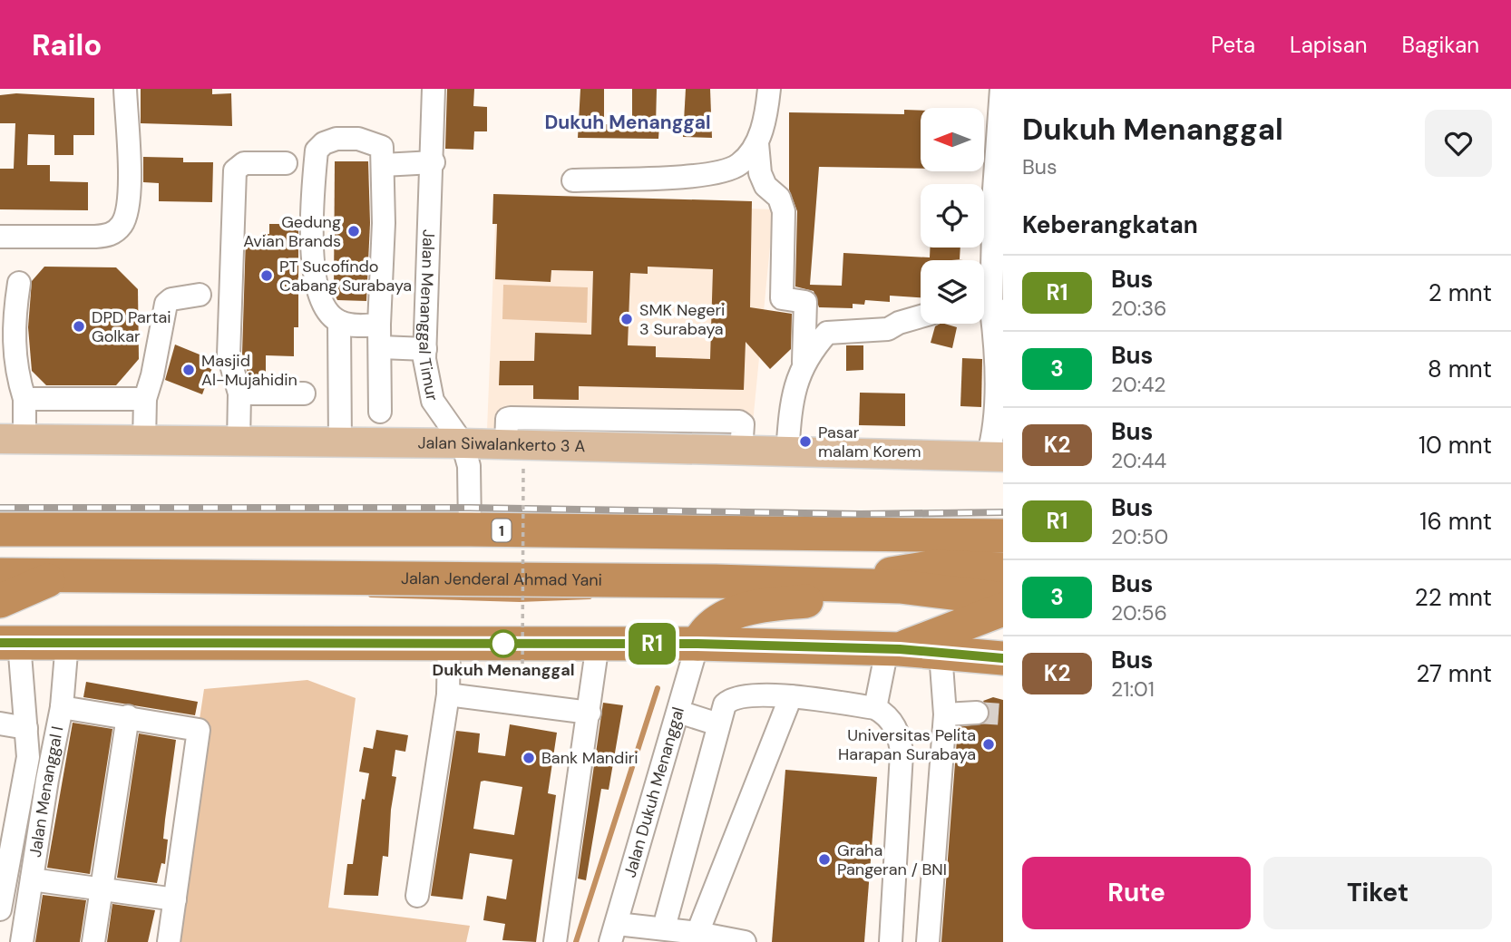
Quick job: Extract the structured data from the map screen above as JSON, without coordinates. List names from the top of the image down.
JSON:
{
  "streets": {
    "highway": ["1", "Jalan Jenderal Ahmad Yani"],
    "main road": ["Jalan Siwalankerto 3 A"],
    "street": ["Jalan Menanggal Timur", "Jalan Menanggal I", "Jalan Dukuh Menanggal"]
  },
  "crossings": [
    ["Jalan Menanggal Timur", "Jalan Siwalankerto 3 A"],
    ["Jalan Menanggal Timur", "1"]
  ],
  "districts": ["Dukuh Menanggal"],
  "places": [
    "Gedung Avian Brands",
    "PT Sucofindo Cabang Surabaya",
    "SMK Negeri 3 Surabaya",
    "DPD Partai Golkar",
    "Masjid Al-Mujahidin",
    "Pasar malam Korem",
    "Dukuh Menanggal",
    "Universitas Pelita Harapan Surabaya",
    "Bank Mandiri",
    "Graha Pangeran / BNI"
  ],
  "lines": ["bus line R1"],
  "north": "left",
  "page": {
    "header": "Railo",
    "nav": ["Peta", "Lapisan", "Bagikan"],
    "on_map": "R1",
    "heading": [
      ["Dukuh Menanggal", "Bus"],
      "Keberangkatan"
    ],
    "list": [
      {
        "mark": "R1",
        "name": "Bus",
        "note": "20:36",
        "value": "2 mnt"
      },
      {
        "mark": "3",
        "name": "Bus",
        "note": "20:42",
        "value": "8 mnt"
      },
      {
        "mark": "K2",
        "name": "Bus",
        "note": "20:44",
        "value": "10 mnt"
      },
      {
        "mark": "R1",
        "name": "Bus",
        "note": "20:50",
        "value": "16 mnt"
      },
      {
        "mark": "3",
        "name": "Bus",
        "note": "20:56",
        "value": "22 mnt"
      },
      {
        "mark": "K2",
        "name": "Bus",
        "note": "21:01",
        "value": "27 mnt"
      }
    ],
    "buttons": ["Rute", "Tiket"]
  }
}
